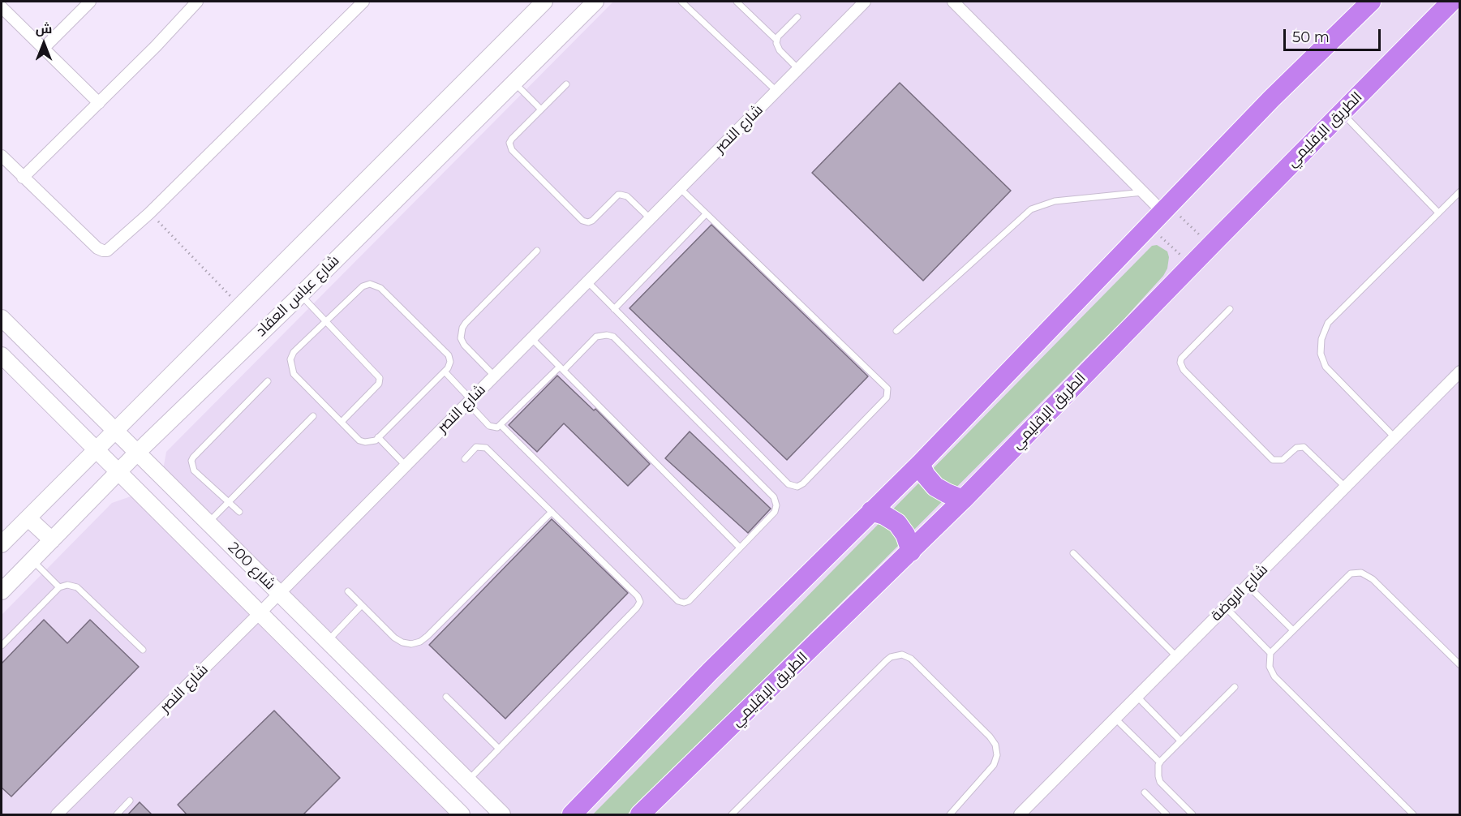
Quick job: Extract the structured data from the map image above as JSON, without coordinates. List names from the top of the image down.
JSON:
{
  "streets": {
    "highway": ["الطريق الإقليمي"],
    "street": [
      "شارع النصر",
      "شارع عباس العقاد",
      "شارع 200",
      "شارع الروضة"
    ]
  },
  "crossings": [
    ["شارع النصر", "شارع 200"],
    ["شارع عباس العقاد", "شارع 200"]
  ],
  "scale_bar": "50 m",
  "north": "top"
}
